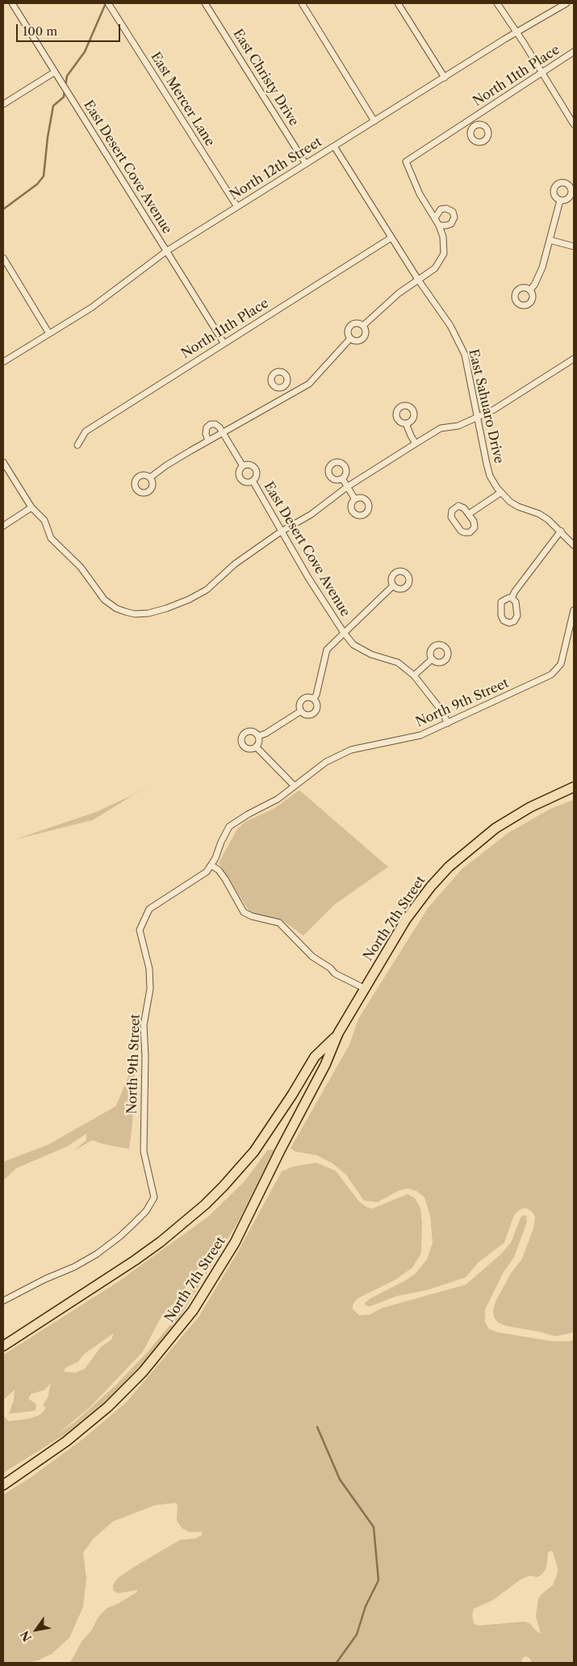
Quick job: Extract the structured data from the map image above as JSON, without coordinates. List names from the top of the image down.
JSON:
{
  "streets": {
    "main road": ["North 7th Street"],
    "street": [
      "North 11th Place",
      "East Christy Drive",
      "East Mercer Lane",
      "East Desert Cove Avenue",
      "North 12th Street",
      "East Sahuaro Drive",
      "North 9th Street"
    ]
  },
  "crossings": [
    ["North 11th Place", "East Desert Cove Avenue"],
    ["North 11th Place", "East Sahuaro Drive"],
    ["East Christy Drive", "North 12th Street"],
    ["East Mercer Lane", "North 12th Street"],
    ["East Desert Cove Avenue", "North 12th Street"],
    ["East Desert Cove Avenue", "North 9th Street"],
    ["North 12th Street", "East Sahuaro Drive"]
  ],
  "scale_bar": "100 m",
  "north": "bottom left"
}
